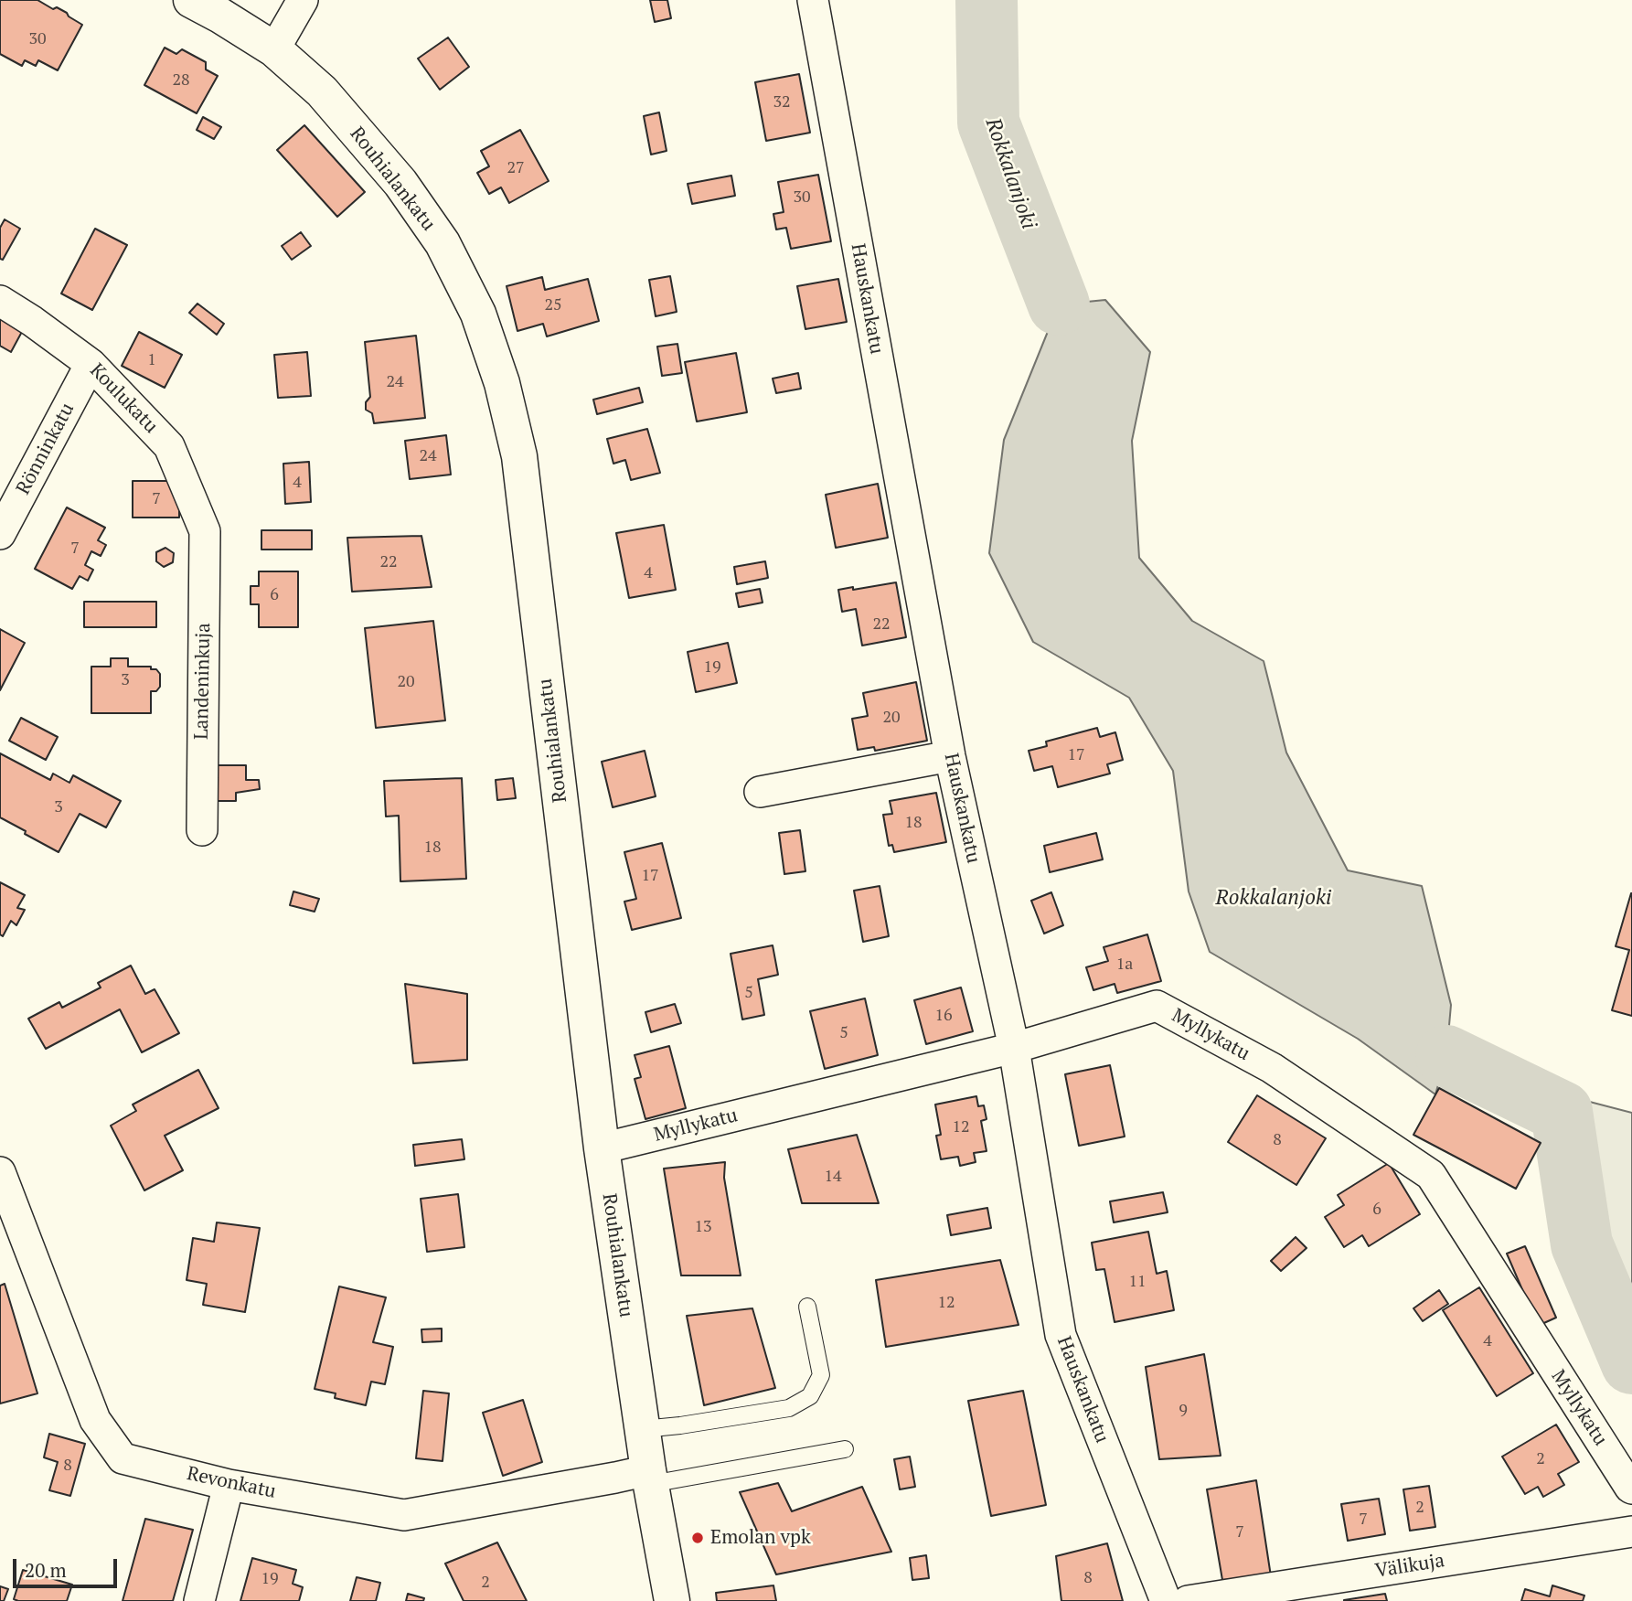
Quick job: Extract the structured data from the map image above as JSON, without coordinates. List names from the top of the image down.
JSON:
{
  "streets": {
    "street": [
      "Rouhialankatu",
      "Hauskankatu",
      "Koulukatu",
      "Rönninkatu",
      "Landeninkuja",
      "Myllykatu",
      "Revonkatu",
      "Välikuja"
    ]
  },
  "crossings": [
    ["Rouhialankatu", "Myllykatu"],
    ["Rouhialankatu", "Revonkatu"],
    ["Hauskankatu", "Myllykatu"],
    ["Koulukatu", "Rönninkatu"],
    ["Koulukatu", "Landeninkuja"]
  ],
  "water": ["Rokkalanjoki"],
  "places": ["Emolan vpk"],
  "house_numbers": [
    "30",
    "28",
    "32",
    "27",
    "30",
    "25",
    "1",
    "24",
    "24",
    "4",
    "7",
    "7",
    "22",
    "4",
    "6",
    "22",
    "19",
    "3",
    "20",
    "20",
    "17",
    "3",
    "18",
    "18",
    "17",
    "1a",
    "5",
    "16",
    "5",
    "12",
    "8",
    "14",
    "6",
    "13",
    "11",
    "12",
    "4",
    "9",
    "2",
    "8",
    "2",
    "7",
    "7",
    "8",
    "19",
    "2"
  ],
  "scale_bar": "20 m"
}
